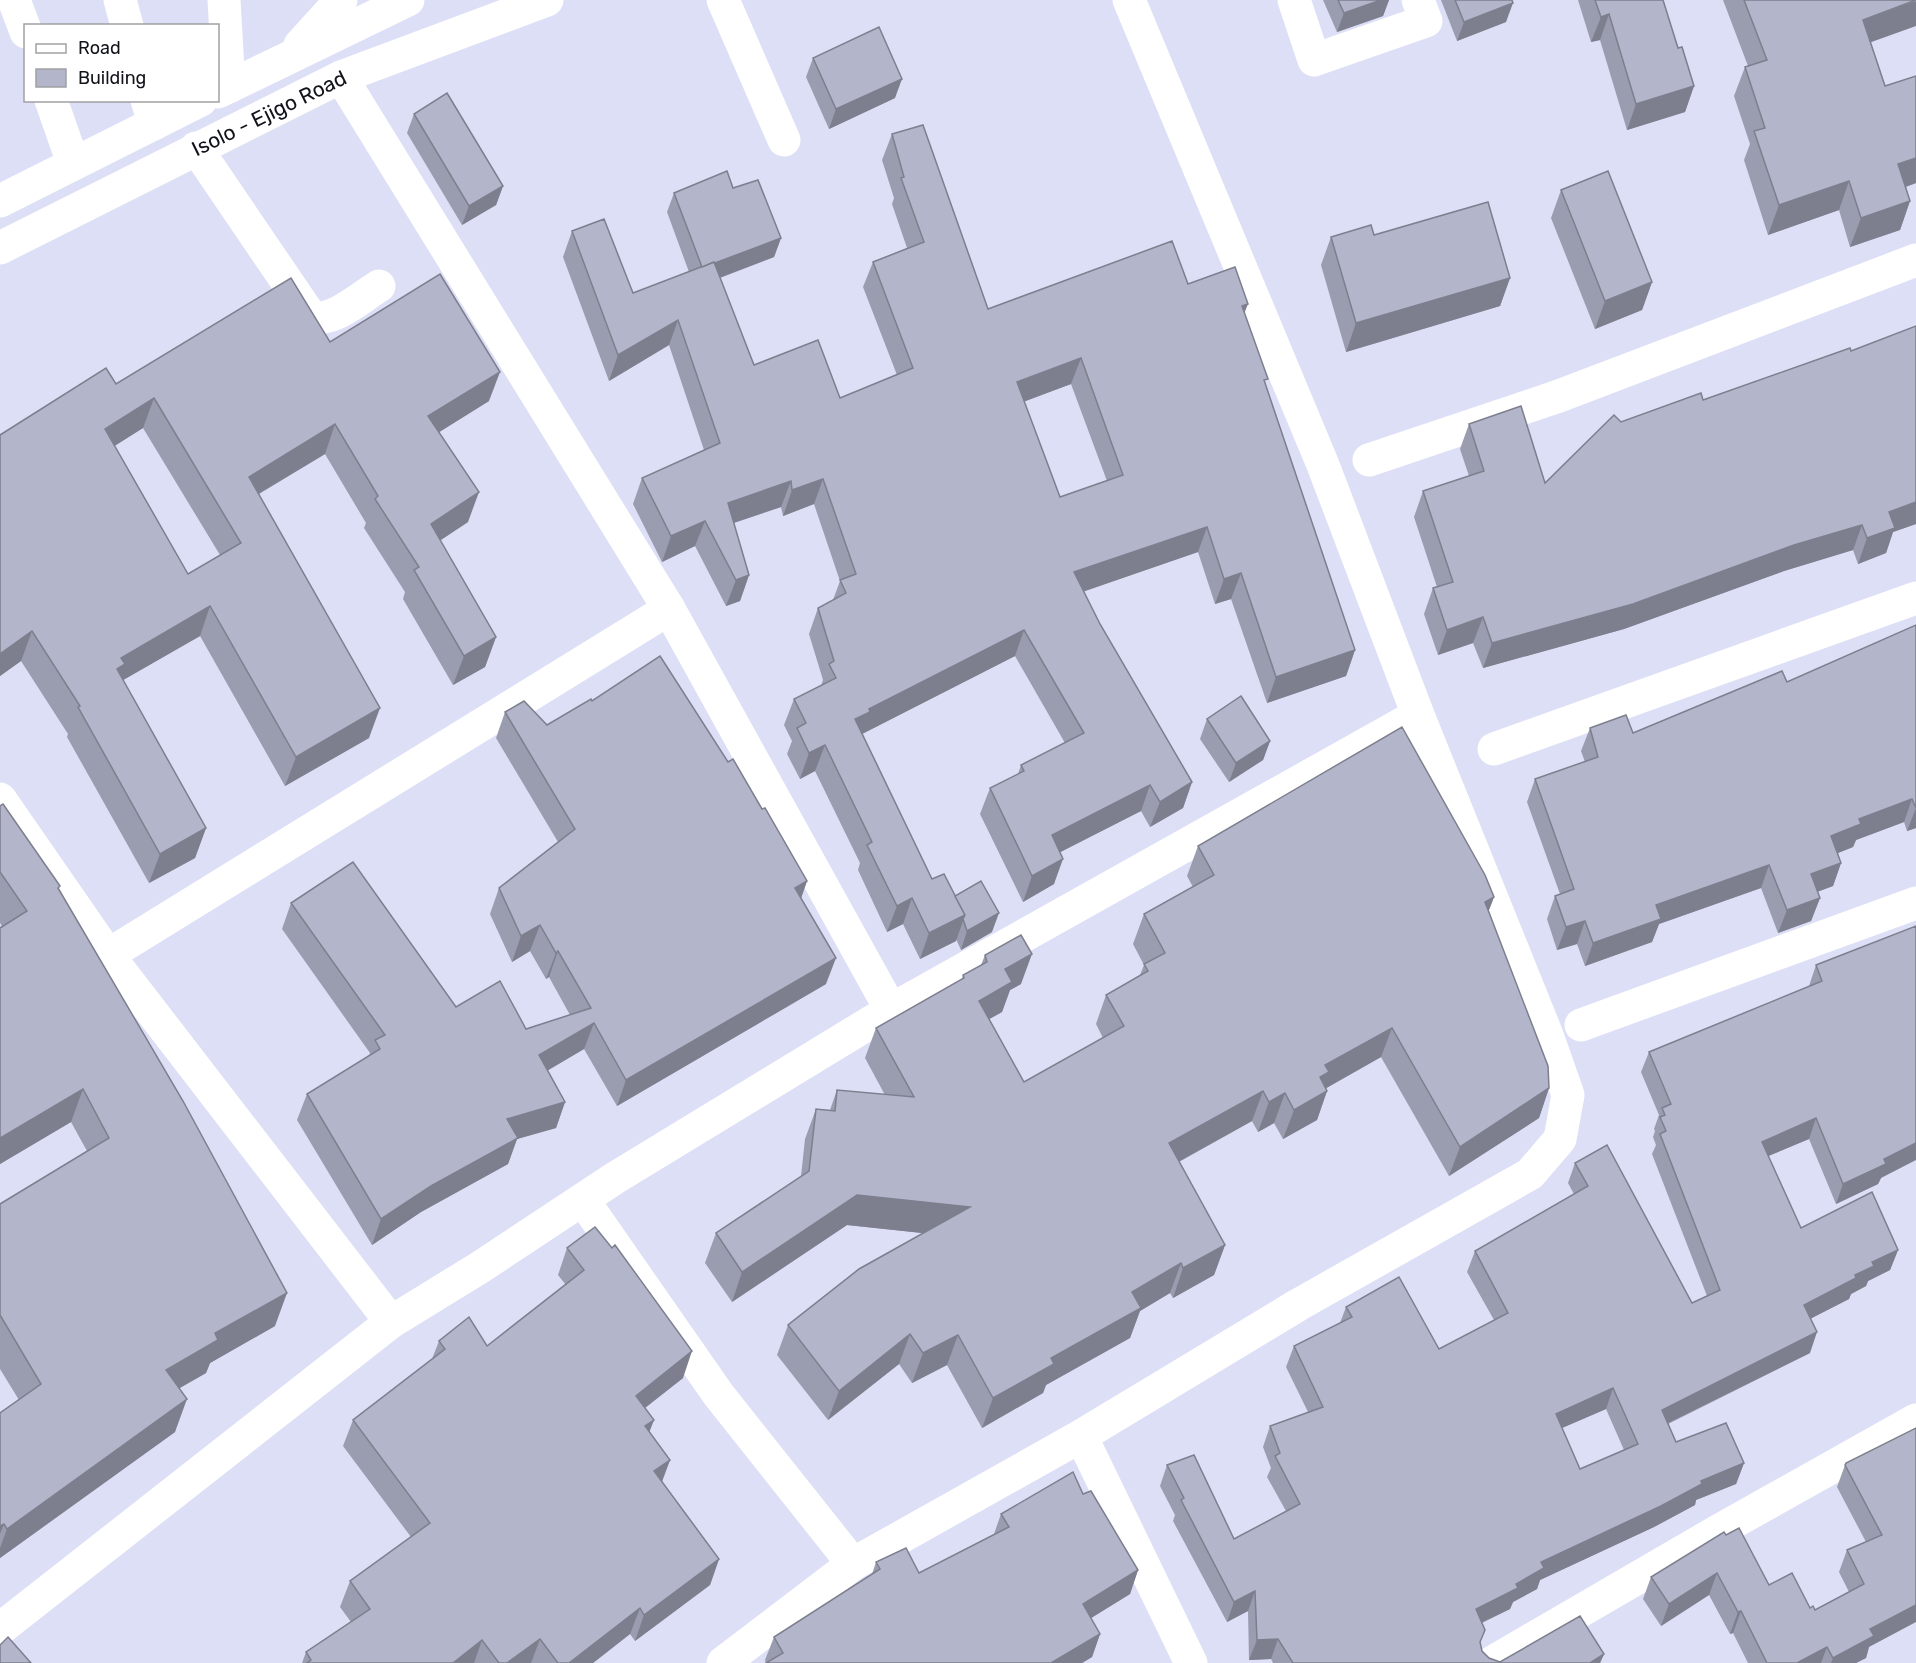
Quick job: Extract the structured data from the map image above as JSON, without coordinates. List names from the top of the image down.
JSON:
{
  "streets": {
    "street": ["Isolo - Ejigo Road"]
  },
  "legend": ["Road", "Building"]
}
